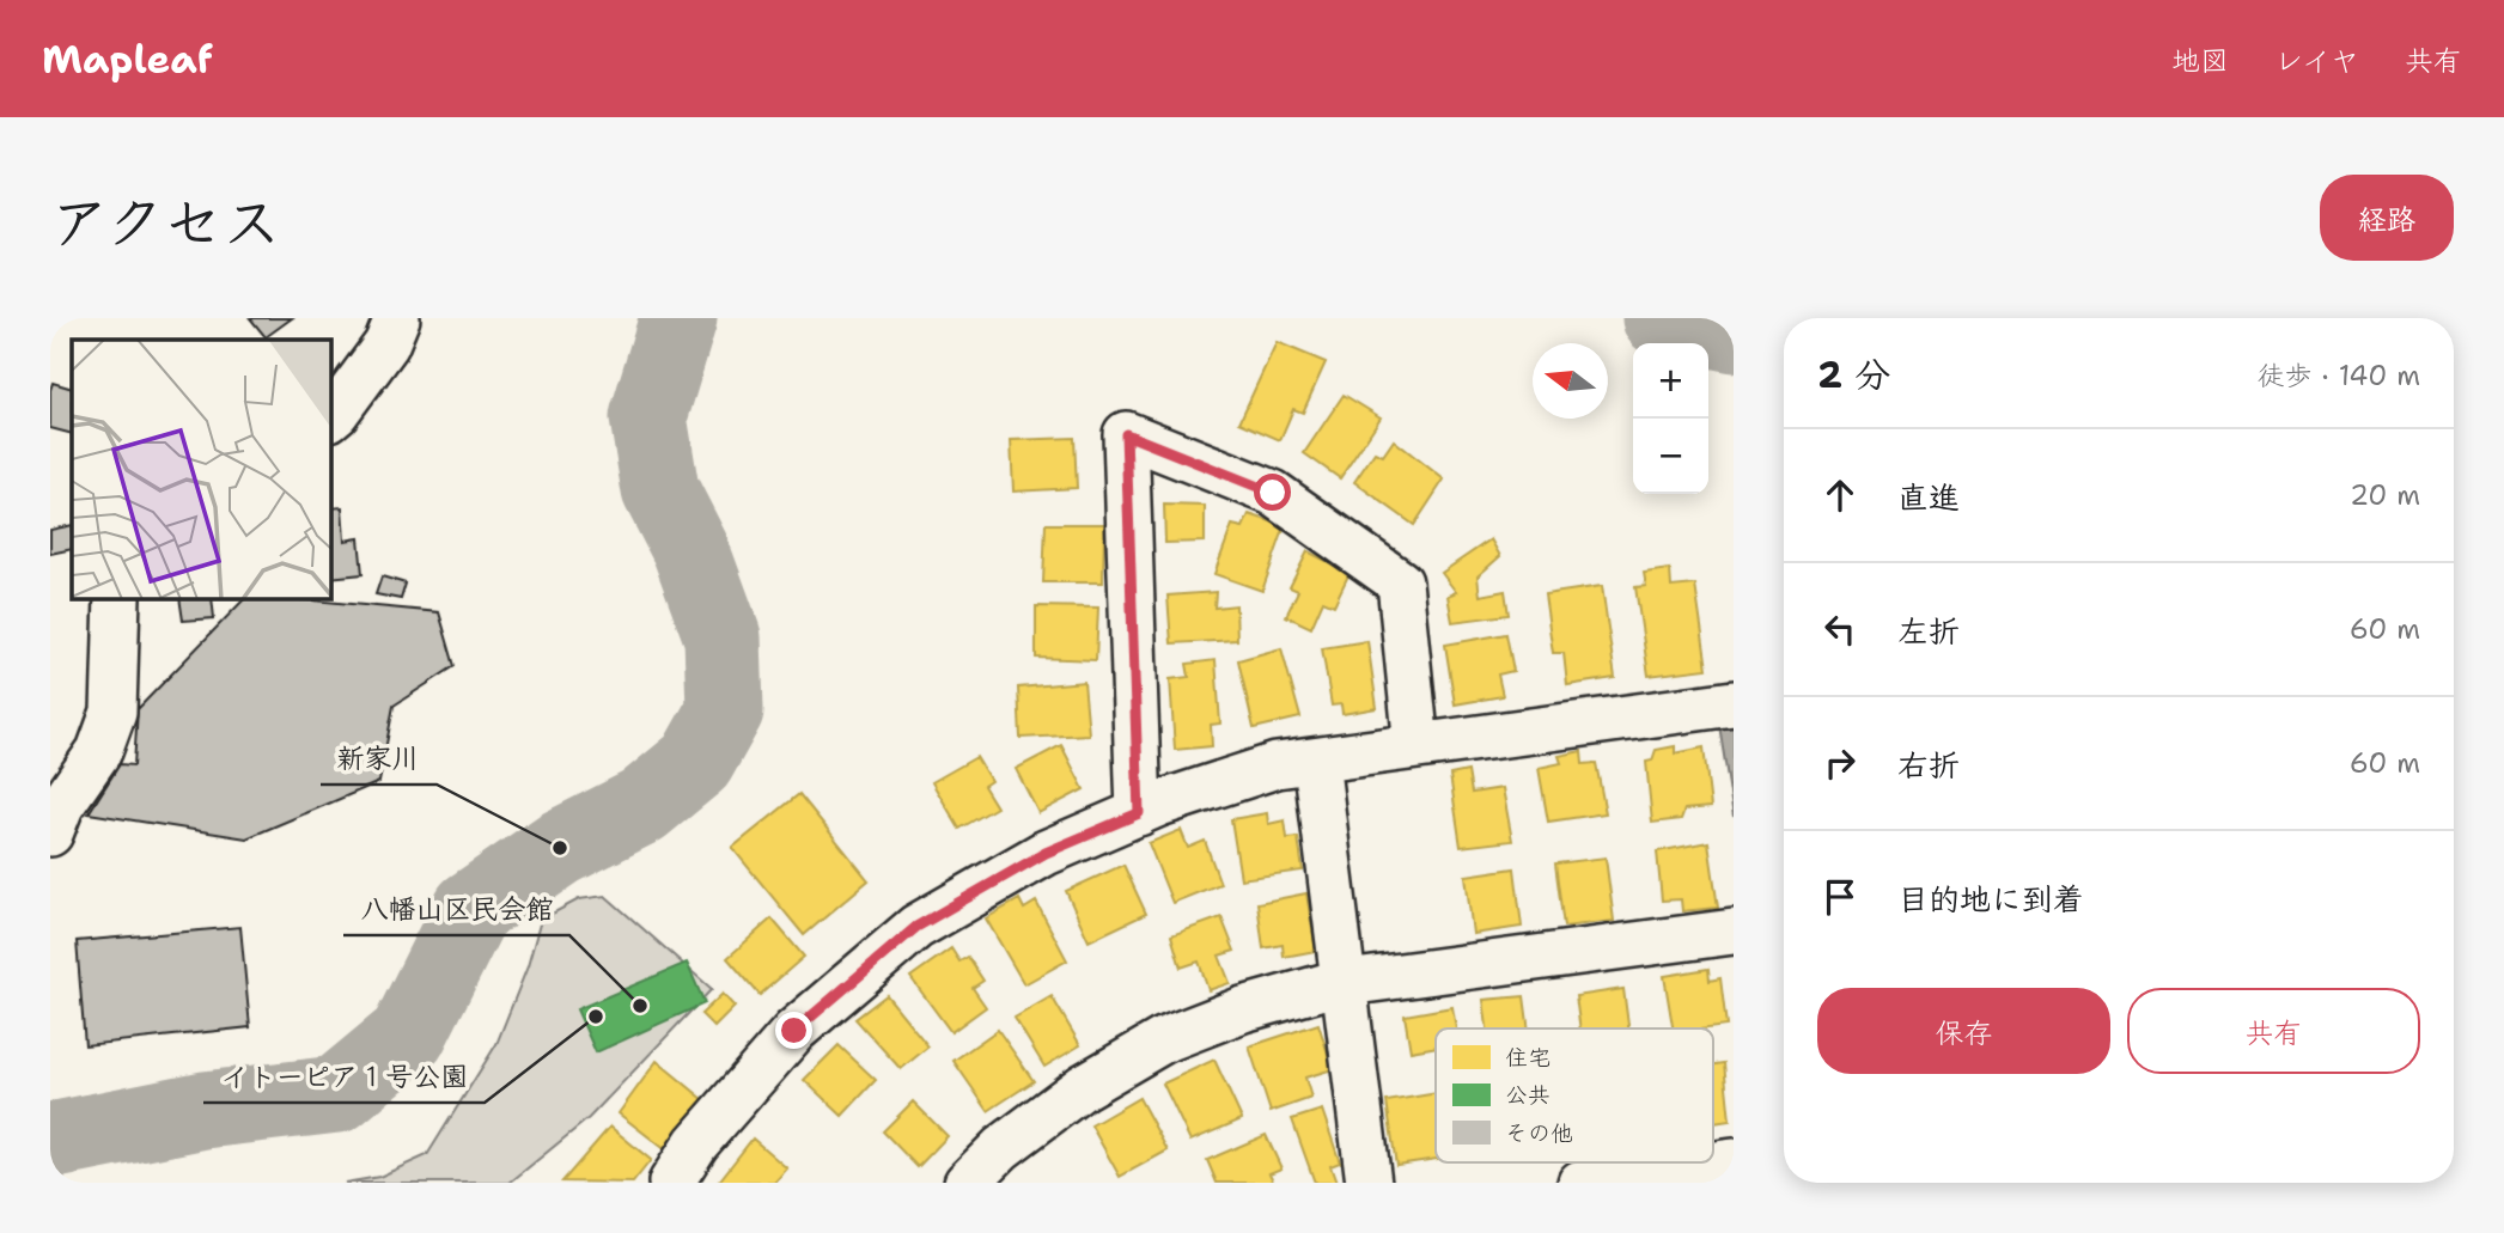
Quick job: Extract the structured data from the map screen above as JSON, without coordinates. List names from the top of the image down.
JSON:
{
  "places": ["新家川", "八幡山区民会館", "イトーピア１号公園"],
  "legend": ["住宅", "公共", "その他"],
  "north": "left",
  "page": {
    "header": "Mapleaf",
    "nav": ["地図", "レイヤ", "共有"],
    "title": "アクセス",
    "buttons": [
      "経路",
      ["保存", "共有"]
    ],
    "heading": ["2 分", "徒歩 · 140 m"],
    "map_buttons": ["+", "−"],
    "list": [
      ["直進", "20 m"],
      ["左折", "60 m"],
      ["右折", "60 m"],
      "目的地に到着"
    ]
  }
}
